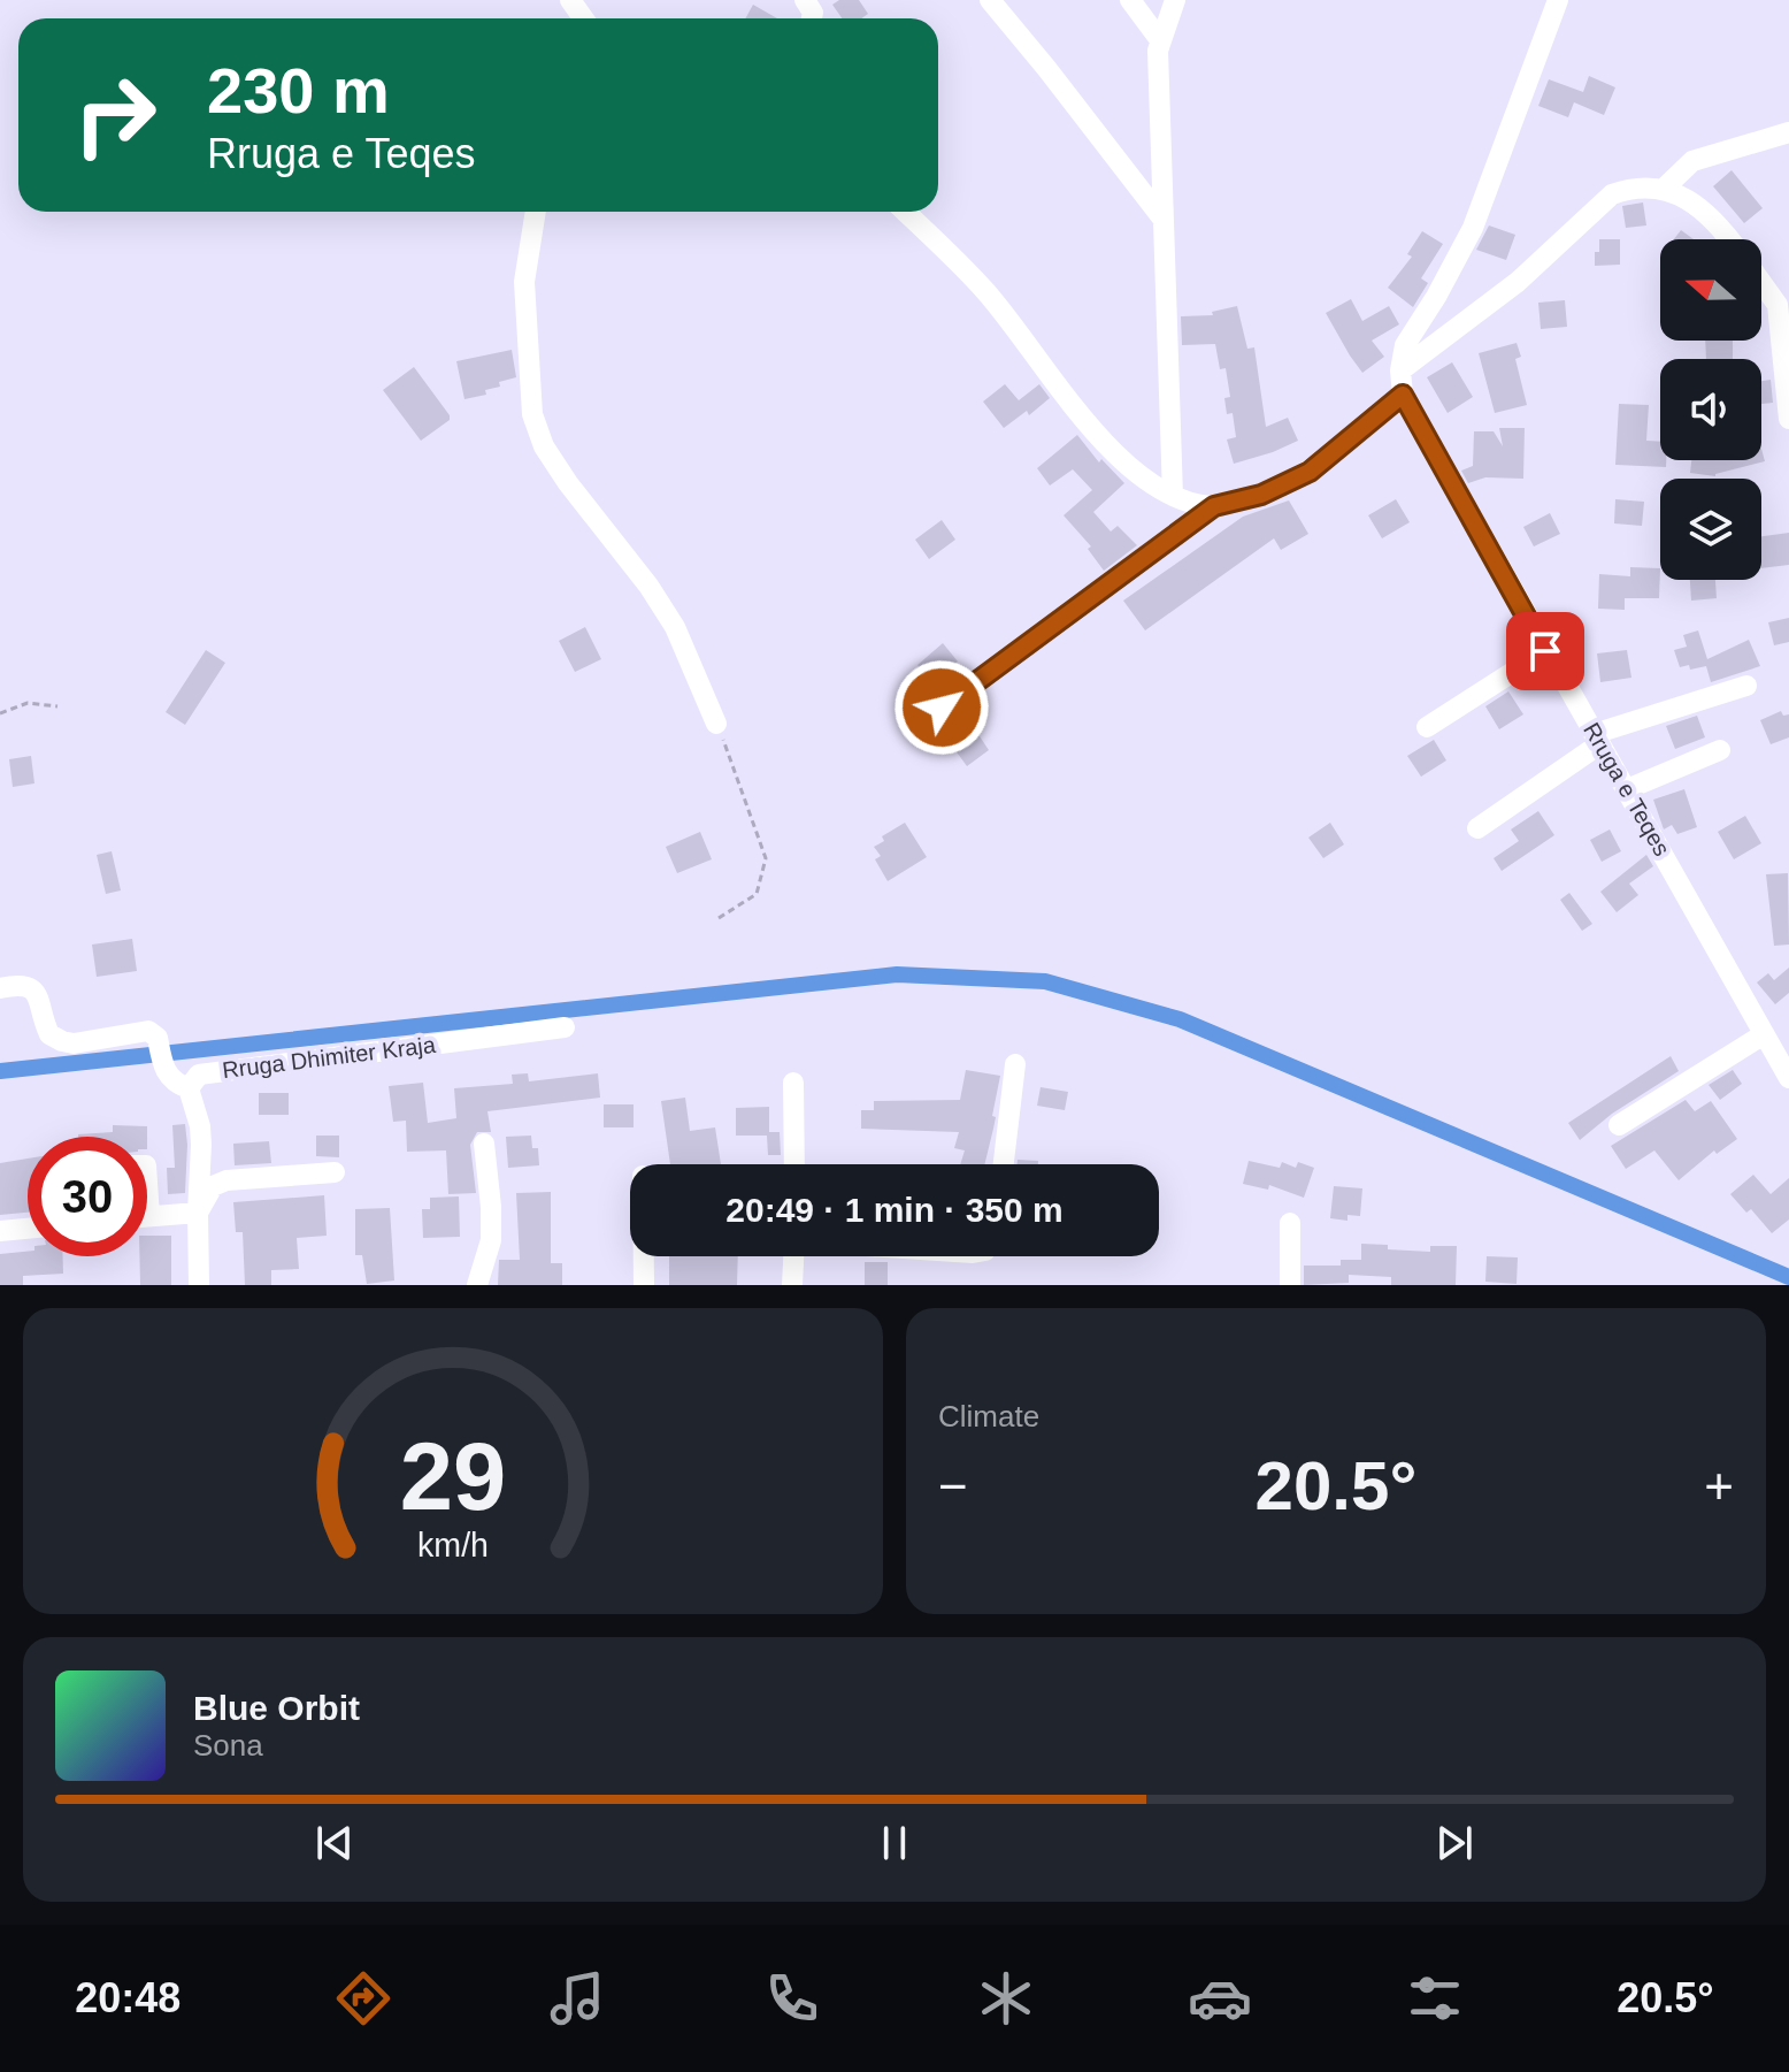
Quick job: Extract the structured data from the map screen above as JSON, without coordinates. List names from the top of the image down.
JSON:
{
  "streets": {
    "street": ["Rruga e Teqes", "Rruga Dhimiter Kraja"]
  },
  "north": "left",
  "page": {
    "turn": ["230 m", "Rruga e Teqes"],
    "limit": "30",
    "trip": "20:49 · 1 min · 350 m",
    "tile": "Climate",
    "heat": ["−", "20.5°", "+"],
    "song": ["Blue Orbit", "Sona"],
    "tabs": ["20:48", "20.5°"],
    "gauge": ["29", "km/h"]
  }
}
